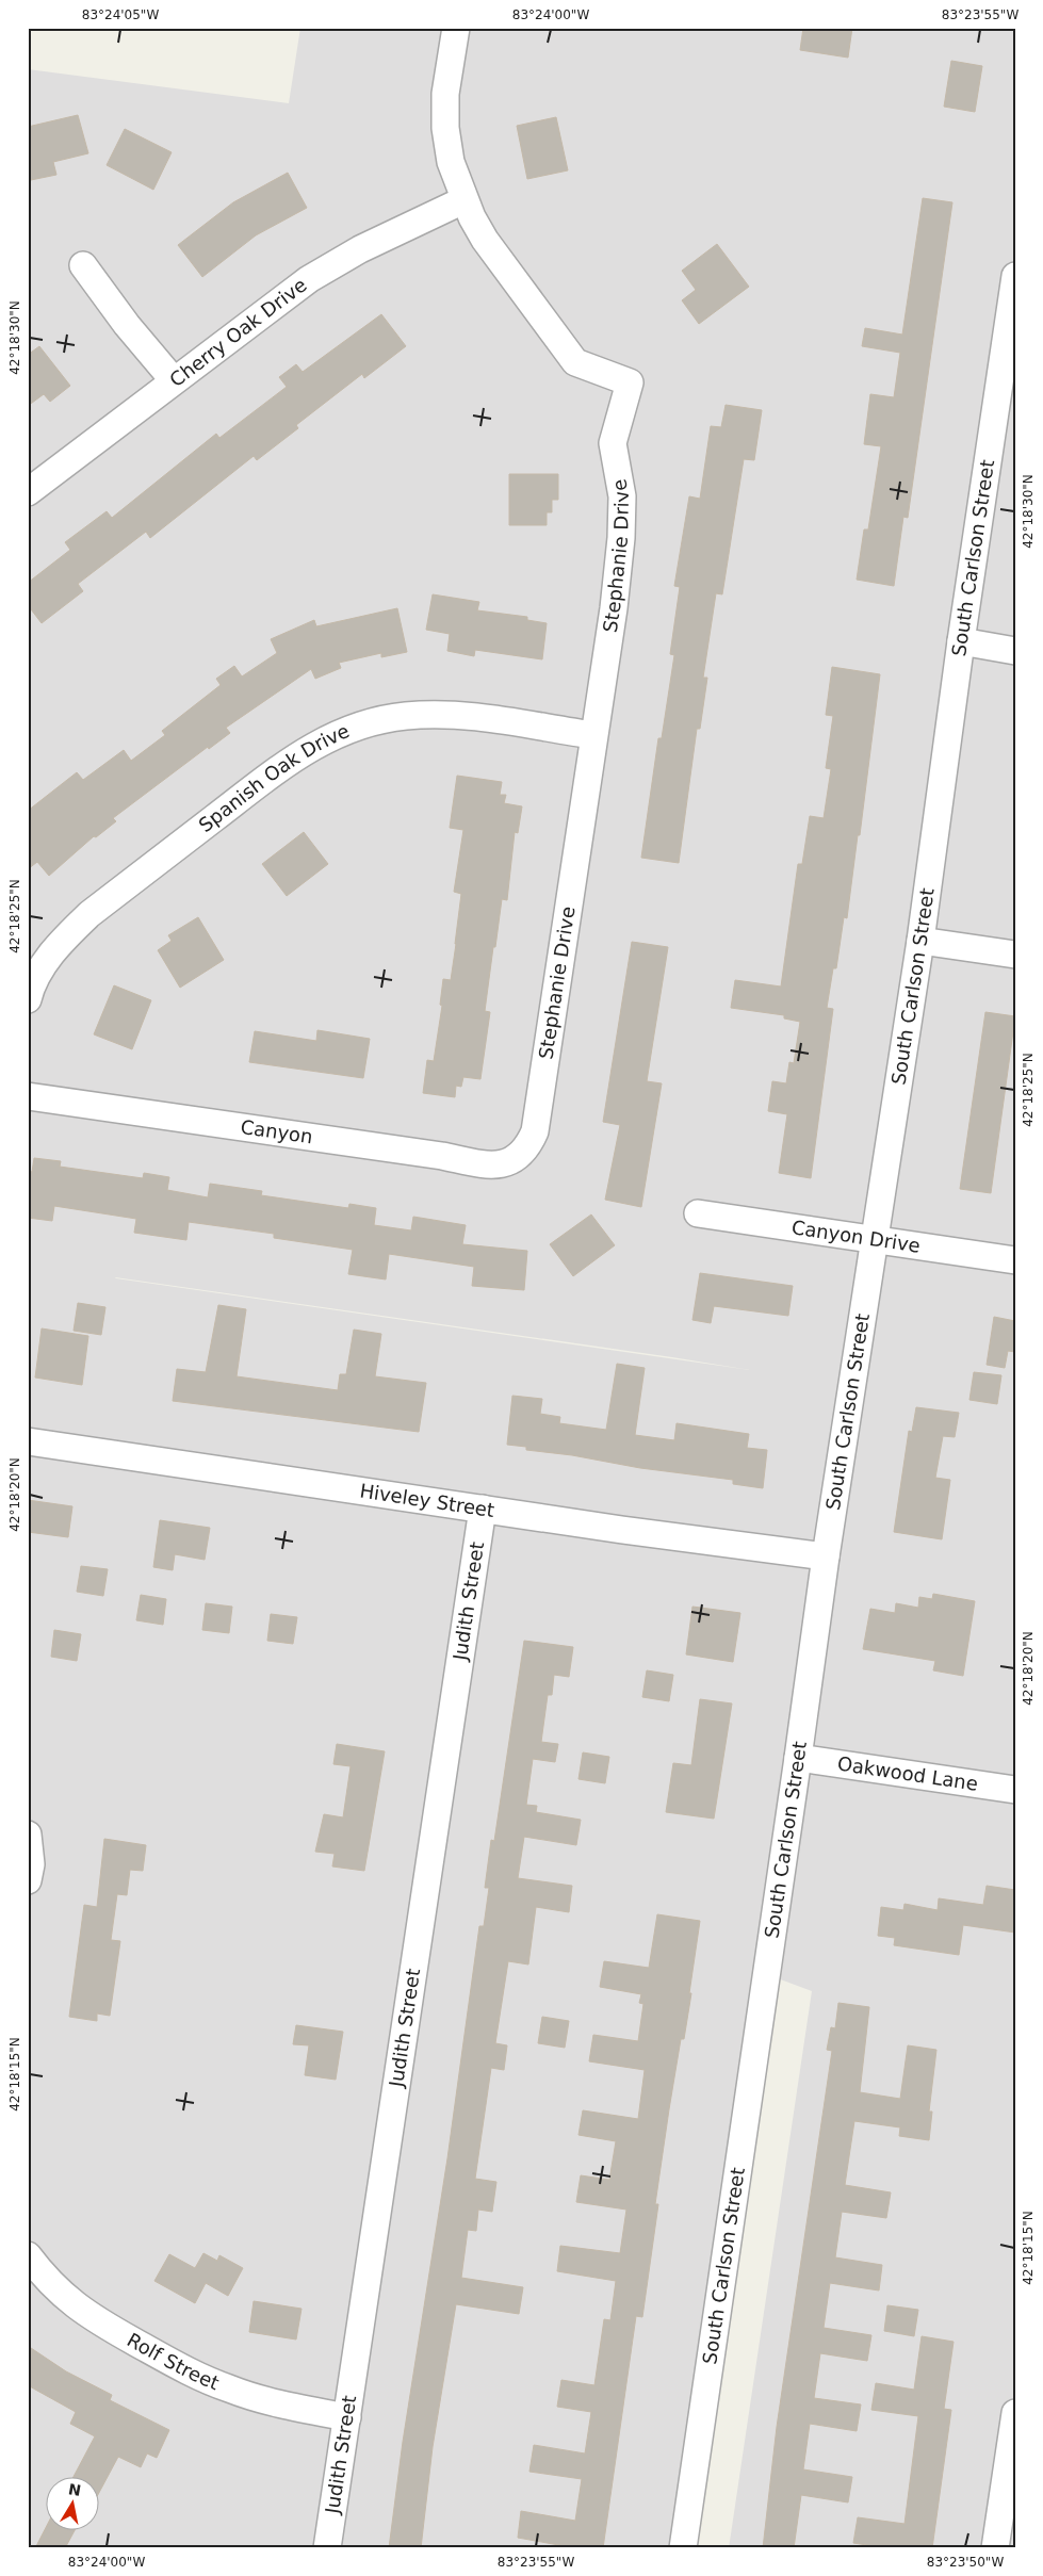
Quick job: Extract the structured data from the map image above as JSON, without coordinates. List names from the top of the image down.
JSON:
{
  "streets": {
    "street": [
      "Cherry Oak Drive",
      "Stephanie Drive",
      "South Carlson Street",
      "Spanish Oak Drive",
      "Canyon",
      "Canyon Drive",
      "Hiveley Street",
      "Judith Street",
      "Oakwood Lane",
      "Rolf Street"
    ]
  },
  "crossings": [
    ["Cherry Oak Drive", "Stephanie Drive"],
    ["Stephanie Drive", "Spanish Oak Drive"],
    ["Stephanie Drive", "Canyon"],
    ["South Carlson Street", "Canyon Drive"],
    ["South Carlson Street", "Hiveley Street"],
    ["South Carlson Street", "Oakwood Lane"],
    ["Hiveley Street", "Judith Street"],
    ["Judith Street", "Rolf Street"]
  ],
  "north": "top",
  "coordinates": [
    "83°24'05\"W",
    "83°24'00\"W",
    "83°23'55\"W",
    "42°18'30\"N",
    "42°18'25\"N",
    "42°18'20\"N",
    "42°18'15\"N",
    "83°23'50\"W"
  ]
}
